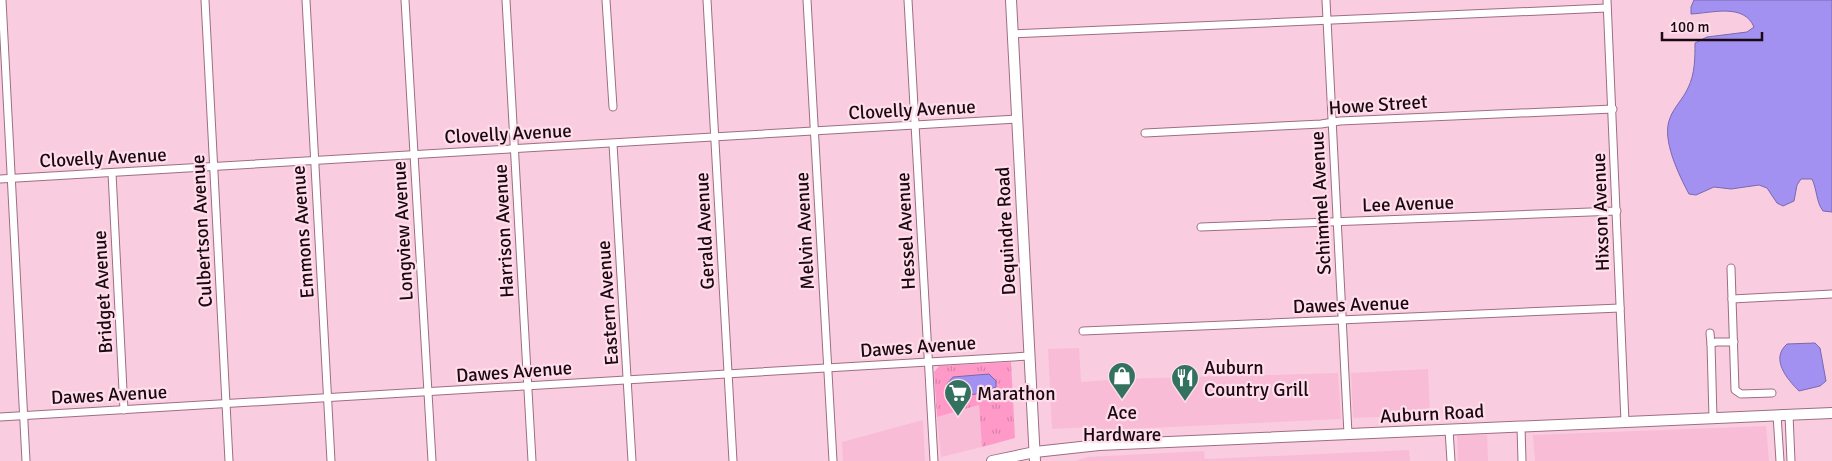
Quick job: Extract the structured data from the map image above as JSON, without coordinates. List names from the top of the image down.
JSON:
{
  "streets": {
    "main road": ["Dequindre Road", "Auburn Road"],
    "street": [
      "Howe Street",
      "Clovelly Avenue",
      "Schimmel Avenue",
      "Lee Avenue",
      "Hixson Avenue",
      "Culbertson Avenue",
      "Longview Avenue",
      "Harrison Avenue",
      "Gerald Avenue",
      "Melvin Avenue",
      "Hessel Avenue",
      "Emmons Avenue",
      "Bridget Avenue",
      "Eastern Avenue",
      "Dawes Avenue"
    ]
  },
  "crossings": [
    ["Howe Street", "Schimmel Avenue"],
    ["Howe Street", "Hixson Avenue"],
    ["Clovelly Avenue", "Culbertson Avenue"],
    ["Clovelly Avenue", "Longview Avenue"],
    ["Clovelly Avenue", "Harrison Avenue"],
    ["Clovelly Avenue", "Gerald Avenue"],
    ["Clovelly Avenue", "Melvin Avenue"],
    ["Clovelly Avenue", "Hessel Avenue"],
    ["Clovelly Avenue", "Dequindre Road"],
    ["Clovelly Avenue", "Emmons Avenue"],
    ["Clovelly Avenue", "Bridget Avenue"],
    ["Clovelly Avenue", "Eastern Avenue"],
    ["Schimmel Avenue", "Lee Avenue"],
    ["Schimmel Avenue", "Dawes Avenue"],
    ["Schimmel Avenue", "Auburn Road"],
    ["Lee Avenue", "Hixson Avenue"],
    ["Hixson Avenue", "Dawes Avenue"],
    ["Hixson Avenue", "Auburn Road"],
    ["Culbertson Avenue", "Dawes Avenue"],
    ["Longview Avenue", "Dawes Avenue"],
    ["Harrison Avenue", "Dawes Avenue"],
    ["Gerald Avenue", "Dawes Avenue"],
    ["Melvin Avenue", "Dawes Avenue"],
    ["Hessel Avenue", "Dawes Avenue"],
    ["Dequindre Road", "Dawes Avenue"],
    ["Dequindre Road", "Auburn Road"],
    ["Emmons Avenue", "Dawes Avenue"],
    ["Bridget Avenue", "Dawes Avenue"],
    ["Eastern Avenue", "Dawes Avenue"]
  ],
  "places": {
    "shop": ["Ace Hardware"],
    "restaurant": ["Auburn Country Grill"],
    "supermarket": ["Marathon"]
  },
  "scale_bar": "100 m"
}
